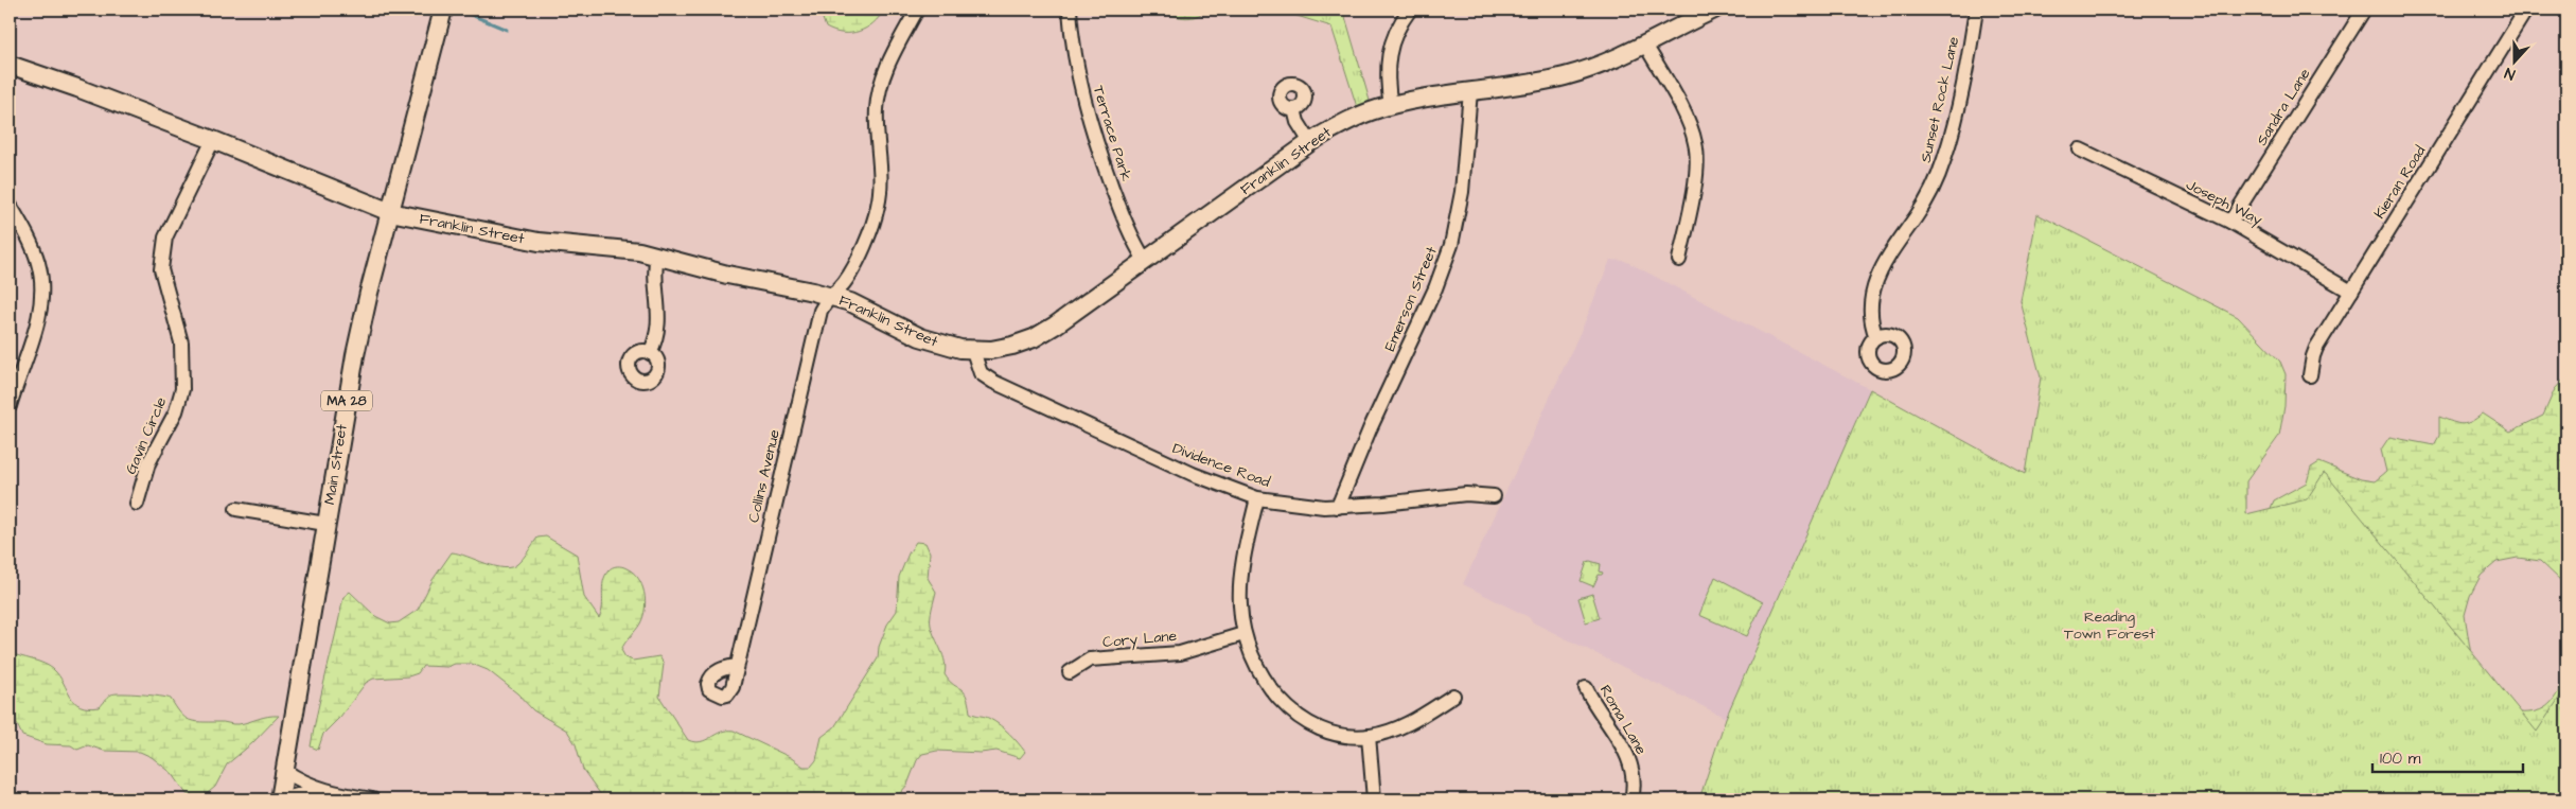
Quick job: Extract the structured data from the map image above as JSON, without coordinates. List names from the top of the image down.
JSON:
{
  "streets": {
    "main road": ["Franklin Street", "MA 28", "Main Street"],
    "street": [
      "Sunset Rock Lane",
      "Sandra Lane",
      "Terrace Park",
      "Kieran Road",
      "Joseph Way",
      "Emerson Street",
      "Gavin Circle",
      "Dividence Road",
      "Collins Avenue",
      "Cory Lane",
      "Roma Lane"
    ]
  },
  "crossings": [
    ["Sandra Lane", "Joseph Way"],
    ["Terrace Park", "Franklin Street"],
    ["Franklin Street", "Emerson Street"],
    ["Franklin Street", "Gavin Circle"],
    ["Franklin Street", "Main Street"],
    ["Franklin Street", "Dividence Road"],
    ["Franklin Street", "Collins Avenue"],
    ["Kieran Road", "Joseph Way"],
    ["Emerson Street", "Dividence Road"]
  ],
  "parks": ["Reading Town Forest"],
  "scale_bar": "100 m",
  "north": "bottom"
}
